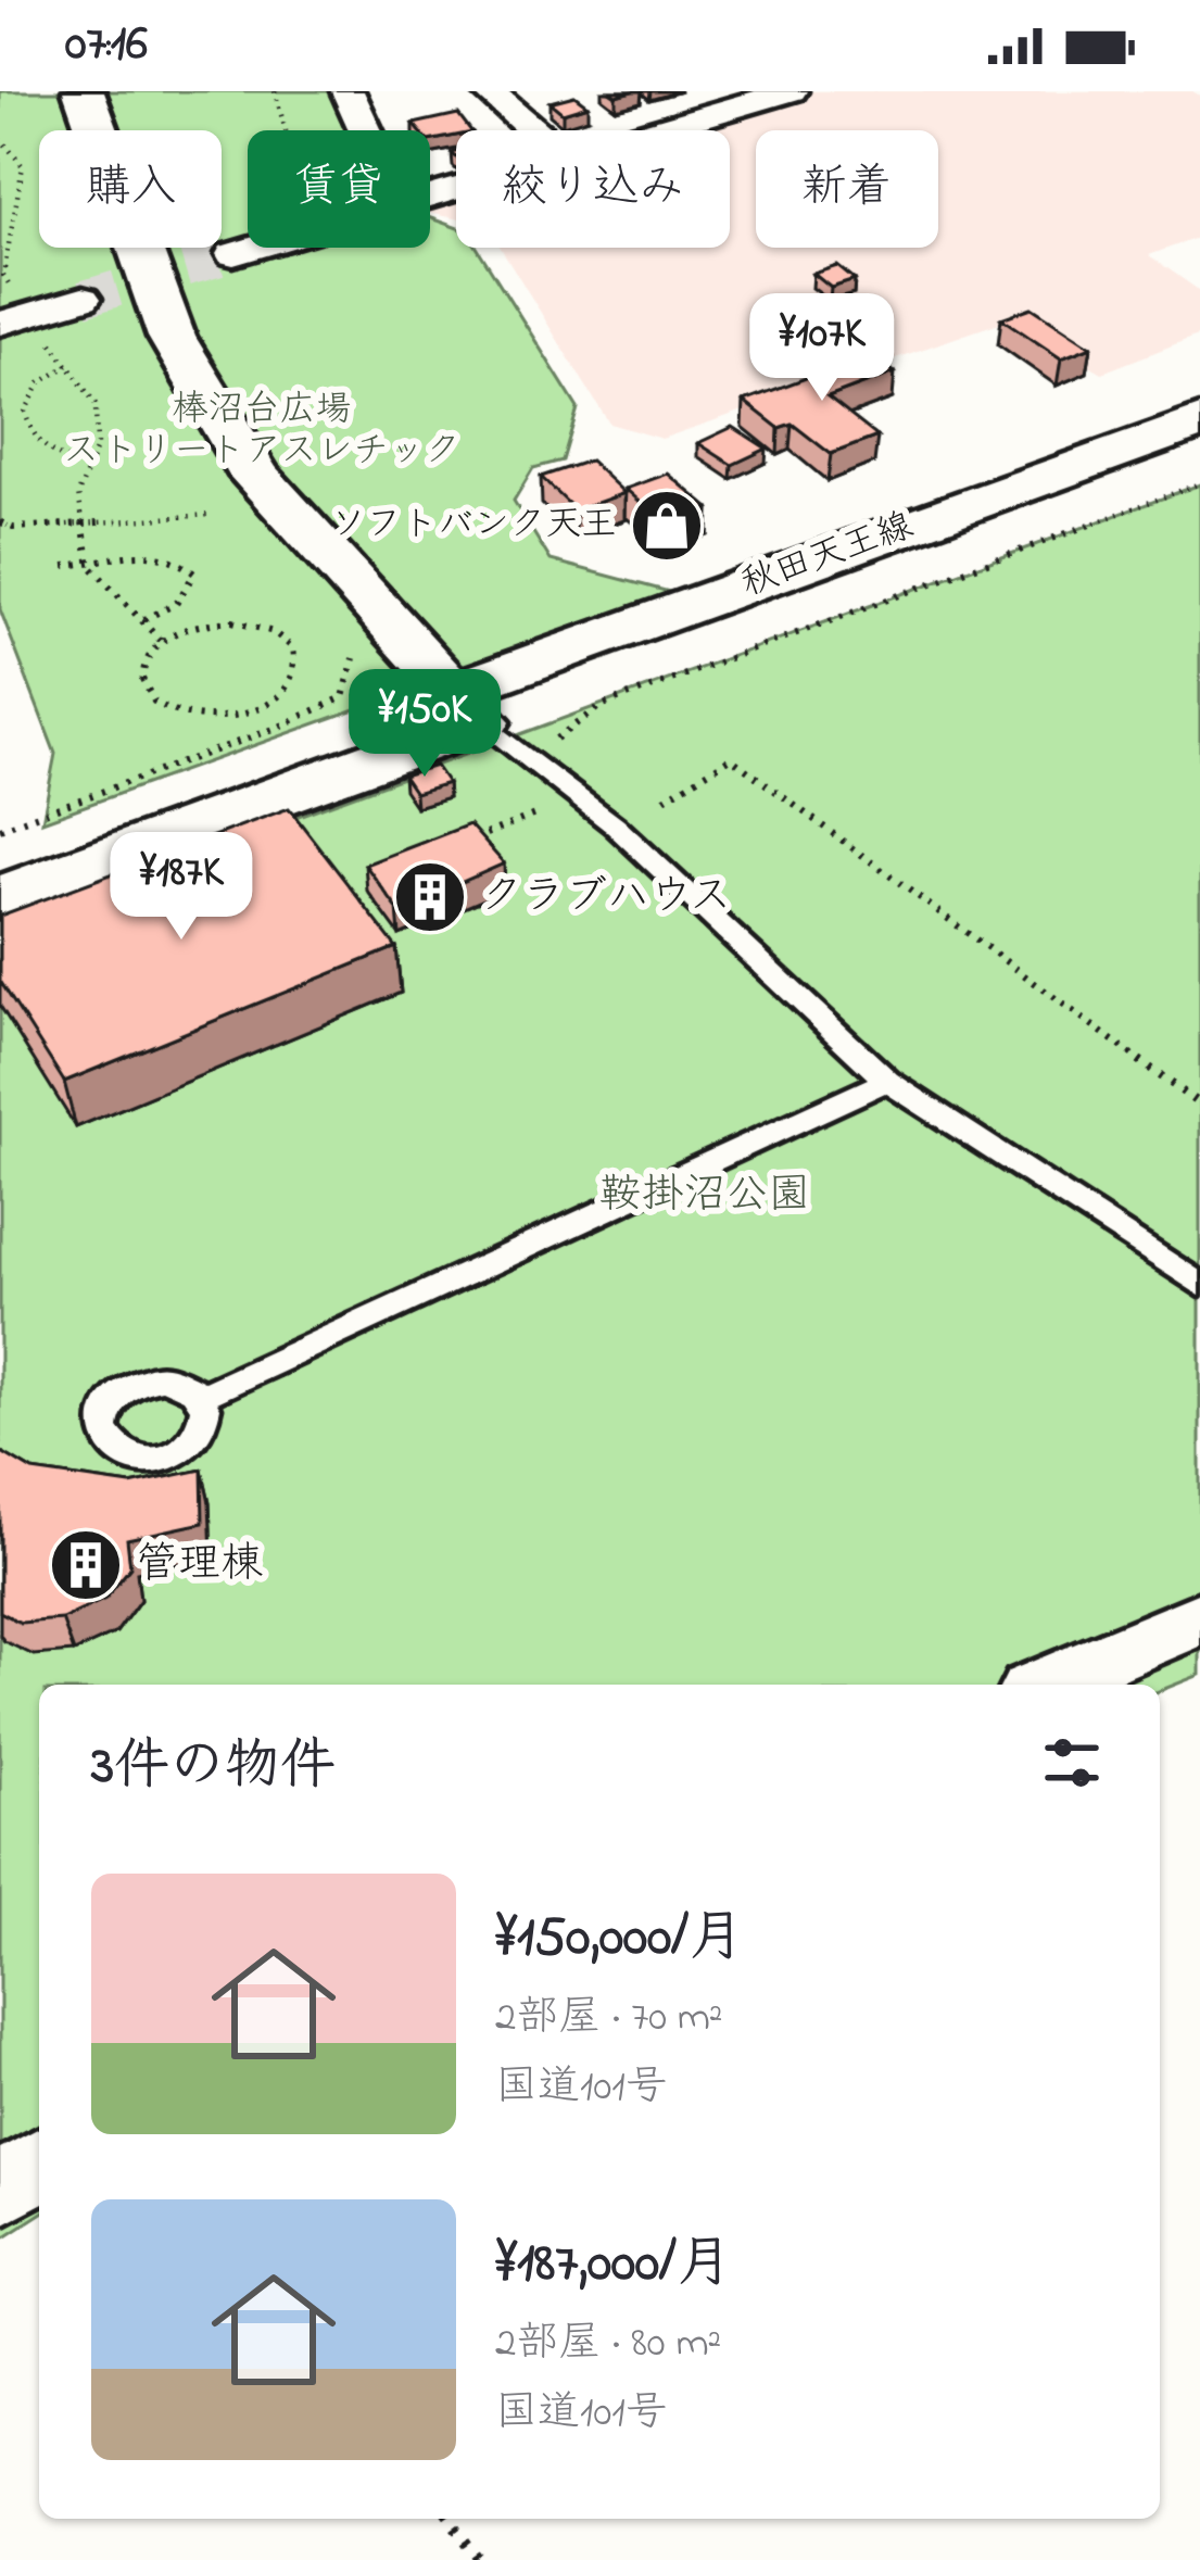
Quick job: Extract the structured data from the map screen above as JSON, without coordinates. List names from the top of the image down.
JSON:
{
  "streets": {
    "main road": ["秋田天王線"]
  },
  "parks": ["棒沼台広場 ストリートアスレチック", "鞍掛沼公園"],
  "places": {
    "shop": ["ソフトバンク天王"],
    "building": ["クラブハウス", "管理棟"]
  },
  "page": {
    "status": "07:16",
    "chip": [
      "購入",
      "賃貸",
      "絞り込み",
      "新着"
    ],
    "price": ["¥107K", "¥150K", "¥187K"],
    "heading": "3件の物件",
    "list": [
      {
        "name": "¥150,000/月",
        "note": "2部屋 · 70 m² · 国道101号"
      },
      {
        "name": "¥187,000/月",
        "note": "2部屋 · 80 m² · 国道101号"
      }
    ]
  }
}
